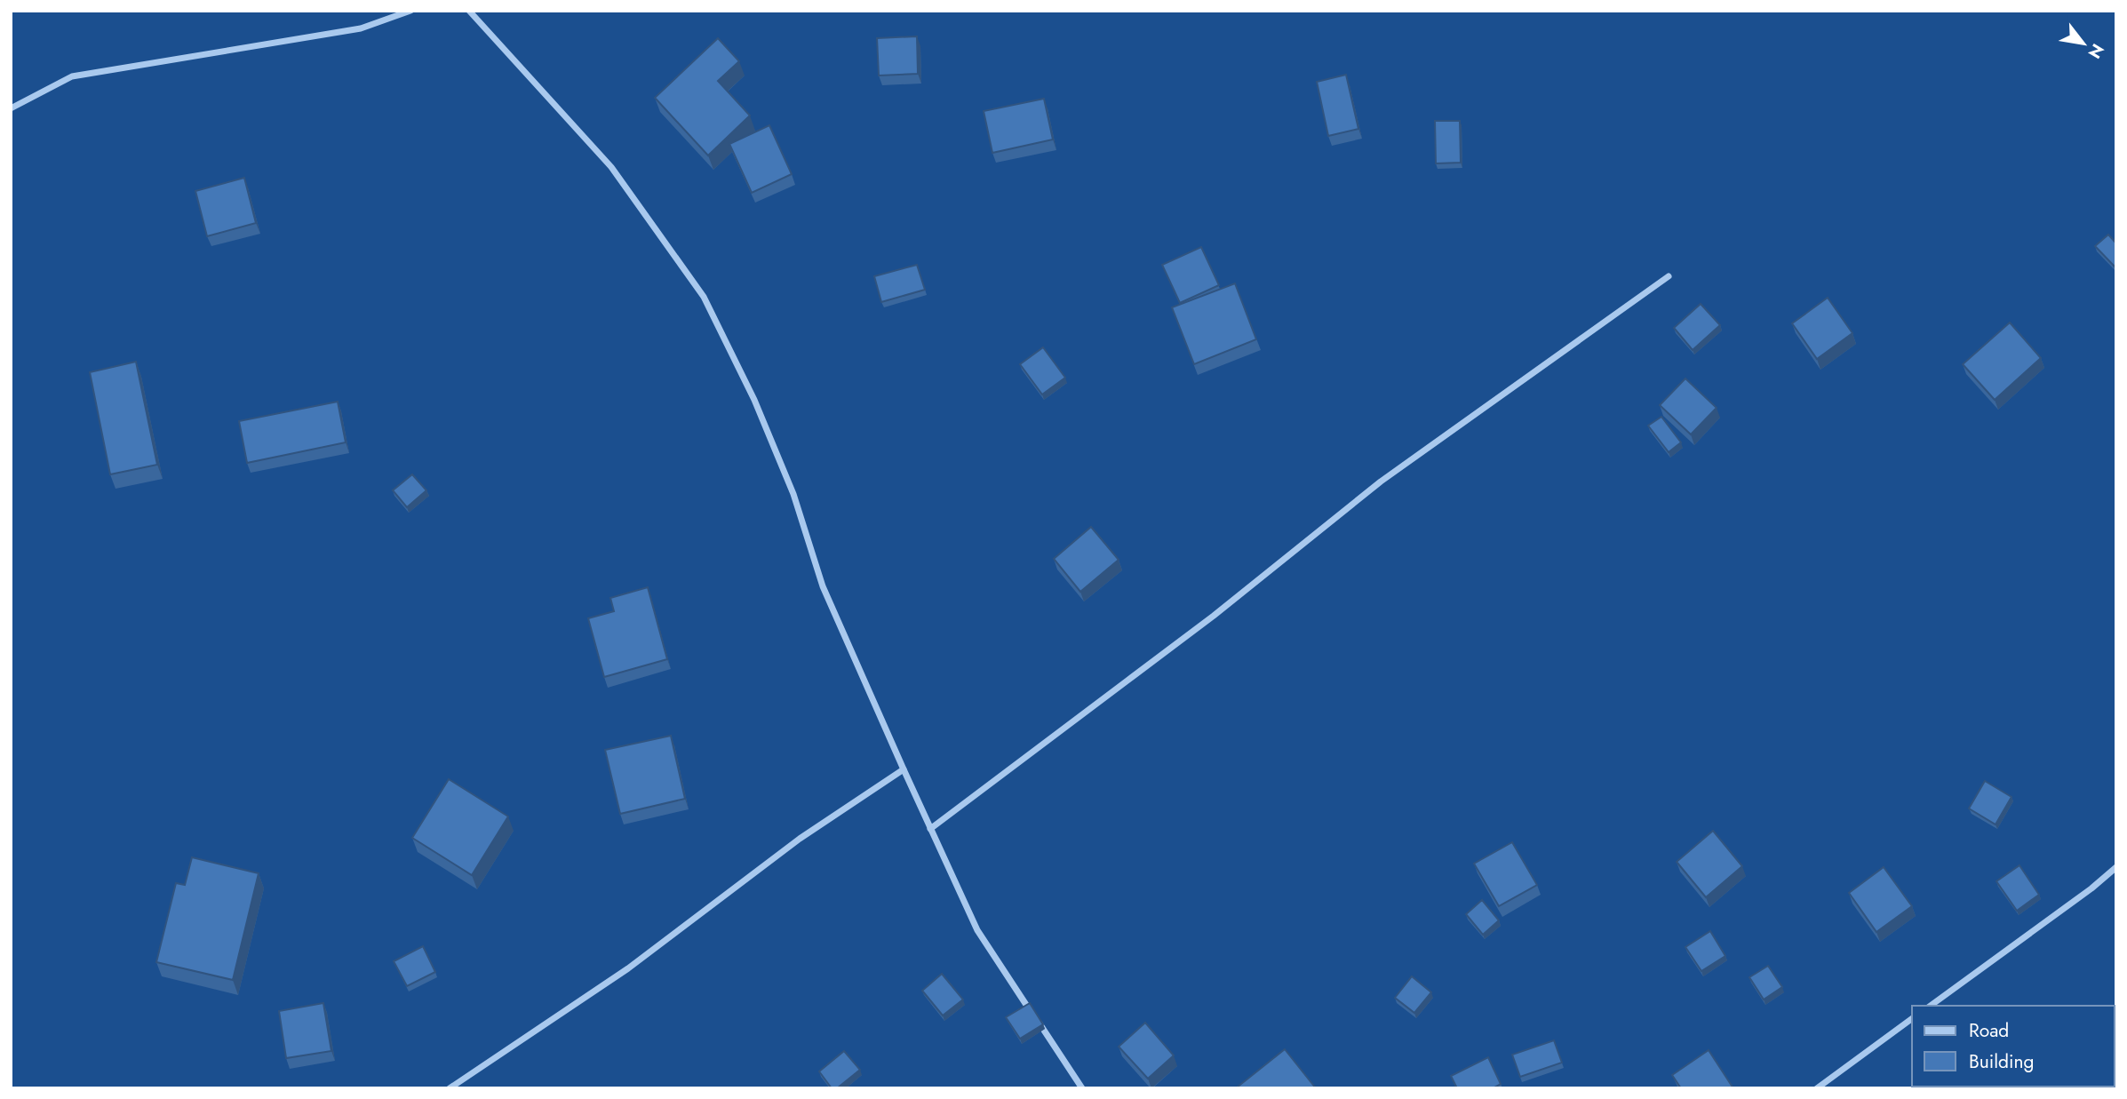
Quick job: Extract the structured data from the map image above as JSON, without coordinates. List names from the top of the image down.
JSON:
{
  "legend": ["Road", "Building"],
  "north": "bottom right"
}
